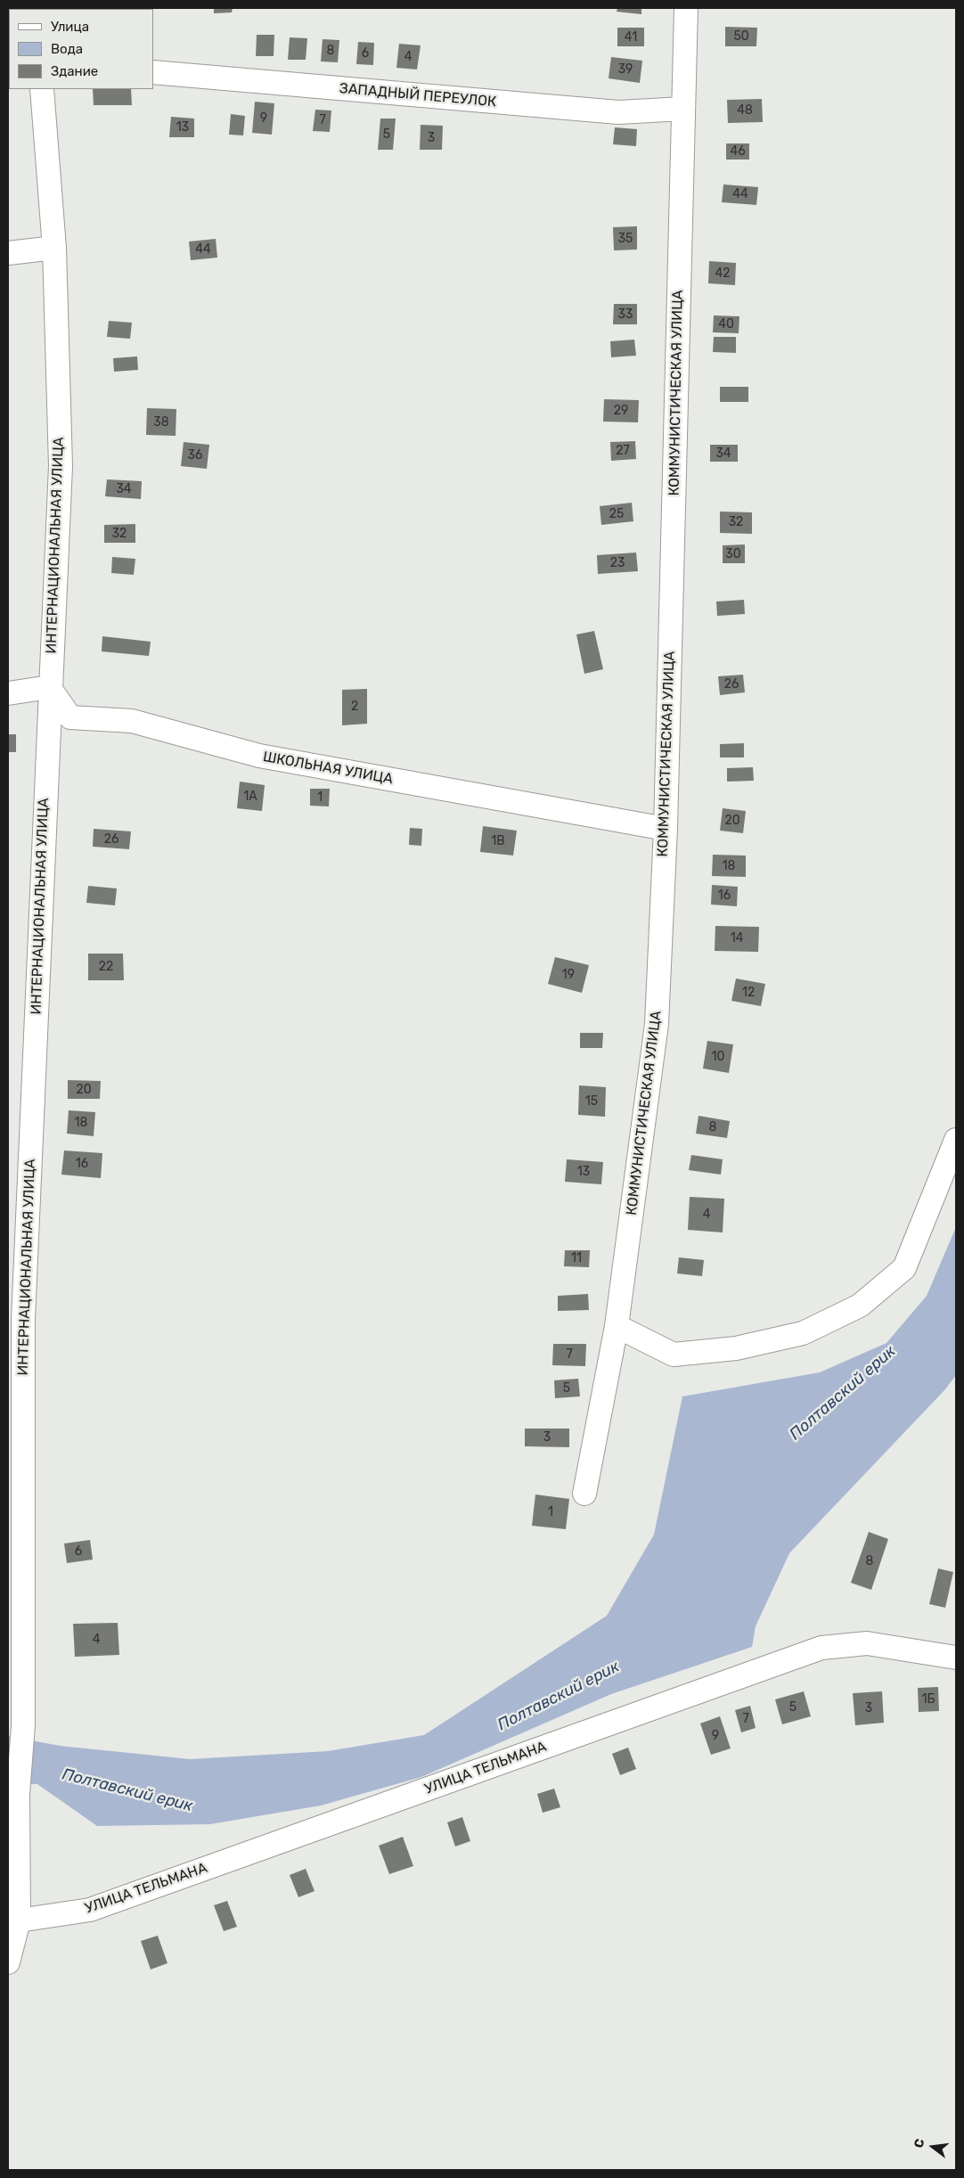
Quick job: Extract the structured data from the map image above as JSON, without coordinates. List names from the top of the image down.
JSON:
{
  "streets": {
    "street": [
      "ЗАПАДНЫЙ ПЕРЕУЛОК",
      "КОММУНИСТИЧЕСКАЯ УЛИЦА",
      "ИНТЕРНАЦИОНАЛЬНАЯ УЛИЦА",
      "ШКОЛЬНАЯ УЛИЦА",
      "УЛИЦА ТЕЛЬМАНА"
    ]
  },
  "crossings": [
    ["ЗАПАДНЫЙ ПЕРЕУЛОК", "КОММУНИСТИЧЕСКАЯ УЛИЦА"],
    ["КОММУНИСТИЧЕСКАЯ УЛИЦА", "ШКОЛЬНАЯ УЛИЦА"],
    ["ИНТЕРНАЦИОНАЛЬНАЯ УЛИЦА", "ШКОЛЬНАЯ УЛИЦА"],
    ["ИНТЕРНАЦИОНАЛЬНАЯ УЛИЦА", "УЛИЦА ТЕЛЬМАНА"]
  ],
  "water": ["Полтавский ерик"],
  "house_numbers": [
    "50",
    "41",
    "8",
    "6",
    "4",
    "39",
    "48",
    "9",
    "7",
    "13",
    "5",
    "3",
    "46",
    "44",
    "35",
    "44",
    "42",
    "33",
    "40",
    "29",
    "38",
    "27",
    "34",
    "36",
    "34",
    "25",
    "32",
    "32",
    "30",
    "23",
    "26",
    "2",
    "1А",
    "1",
    "20",
    "26",
    "1В",
    "18",
    "16",
    "14",
    "22",
    "19",
    "12",
    "10",
    "20",
    "15",
    "18",
    "8",
    "16",
    "13",
    "4",
    "11",
    "7",
    "5",
    "3",
    "1",
    "6",
    "8",
    "4",
    "1Б",
    "5",
    "3",
    "7",
    "9"
  ],
  "legend": ["Улица", "Вода", "Здание"],
  "north": "left"
}
